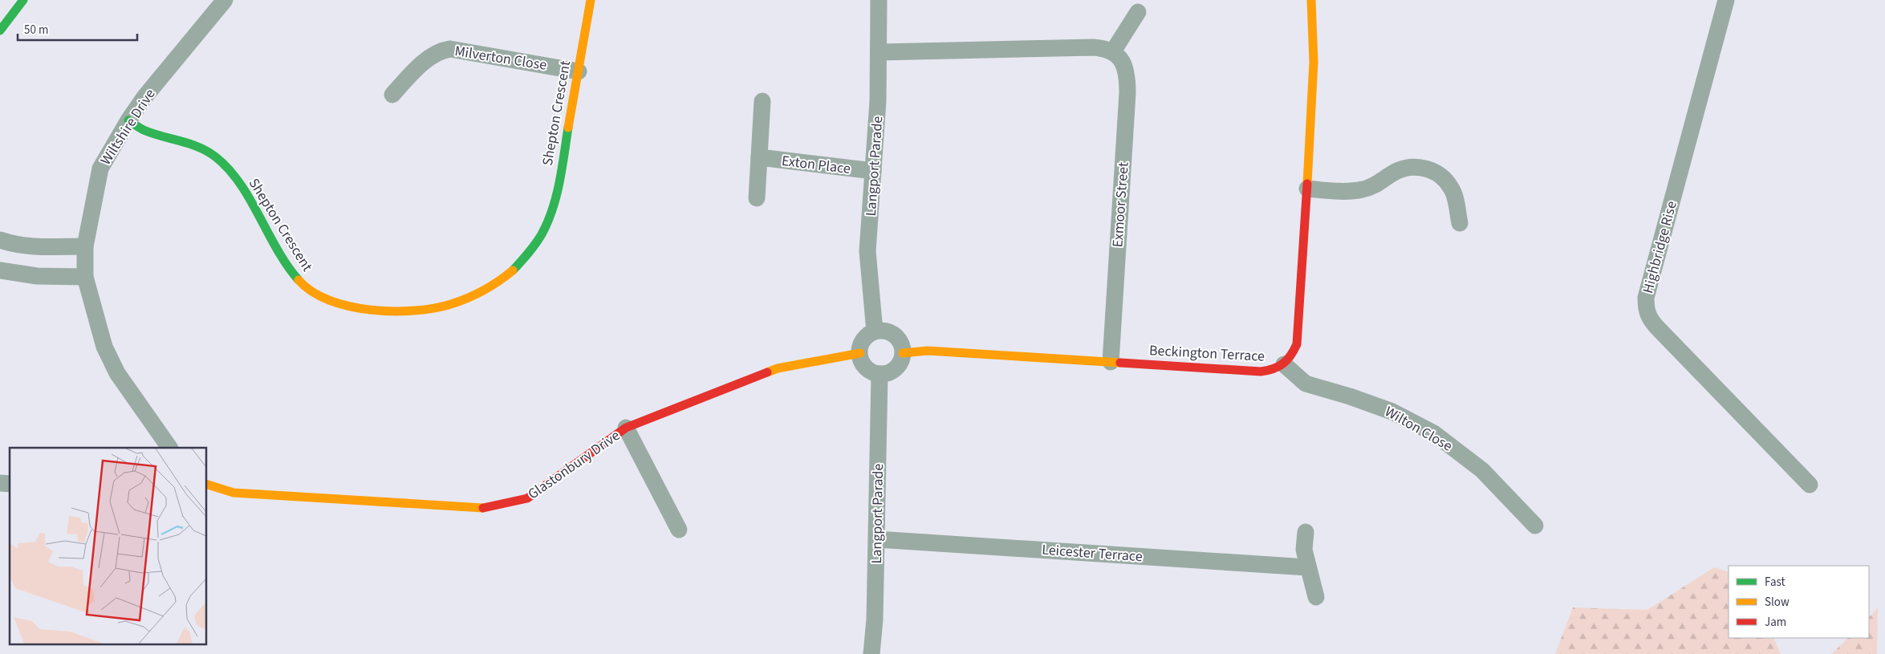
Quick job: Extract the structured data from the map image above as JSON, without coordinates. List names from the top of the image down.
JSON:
{
  "streets": {
    "street": [
      "Milverton Close",
      "Shepton Crescent",
      "Wiltshire Drive",
      "Exton Place",
      "Langport Parade",
      "Exmoor Street",
      "Highbridge Rise",
      "Beckington Terrace",
      "Wilton Close",
      "Glastonbury Drive",
      "Leicester Terrace"
    ]
  },
  "crossings": [
    ["Milverton Close", "Shepton Crescent"],
    ["Shepton Crescent", "Wiltshire Drive"],
    ["Exton Place", "Langport Parade"],
    ["Langport Parade", "Beckington Terrace"],
    ["Langport Parade", "Glastonbury Drive"],
    ["Langport Parade", "Leicester Terrace"],
    ["Exmoor Street", "Beckington Terrace"],
    ["Beckington Terrace", "Wilton Close"],
    ["Beckington Terrace", "Glastonbury Drive"]
  ],
  "legend": ["Fast", "Slow", "Jam"],
  "scale_bar": "50 m"
}
